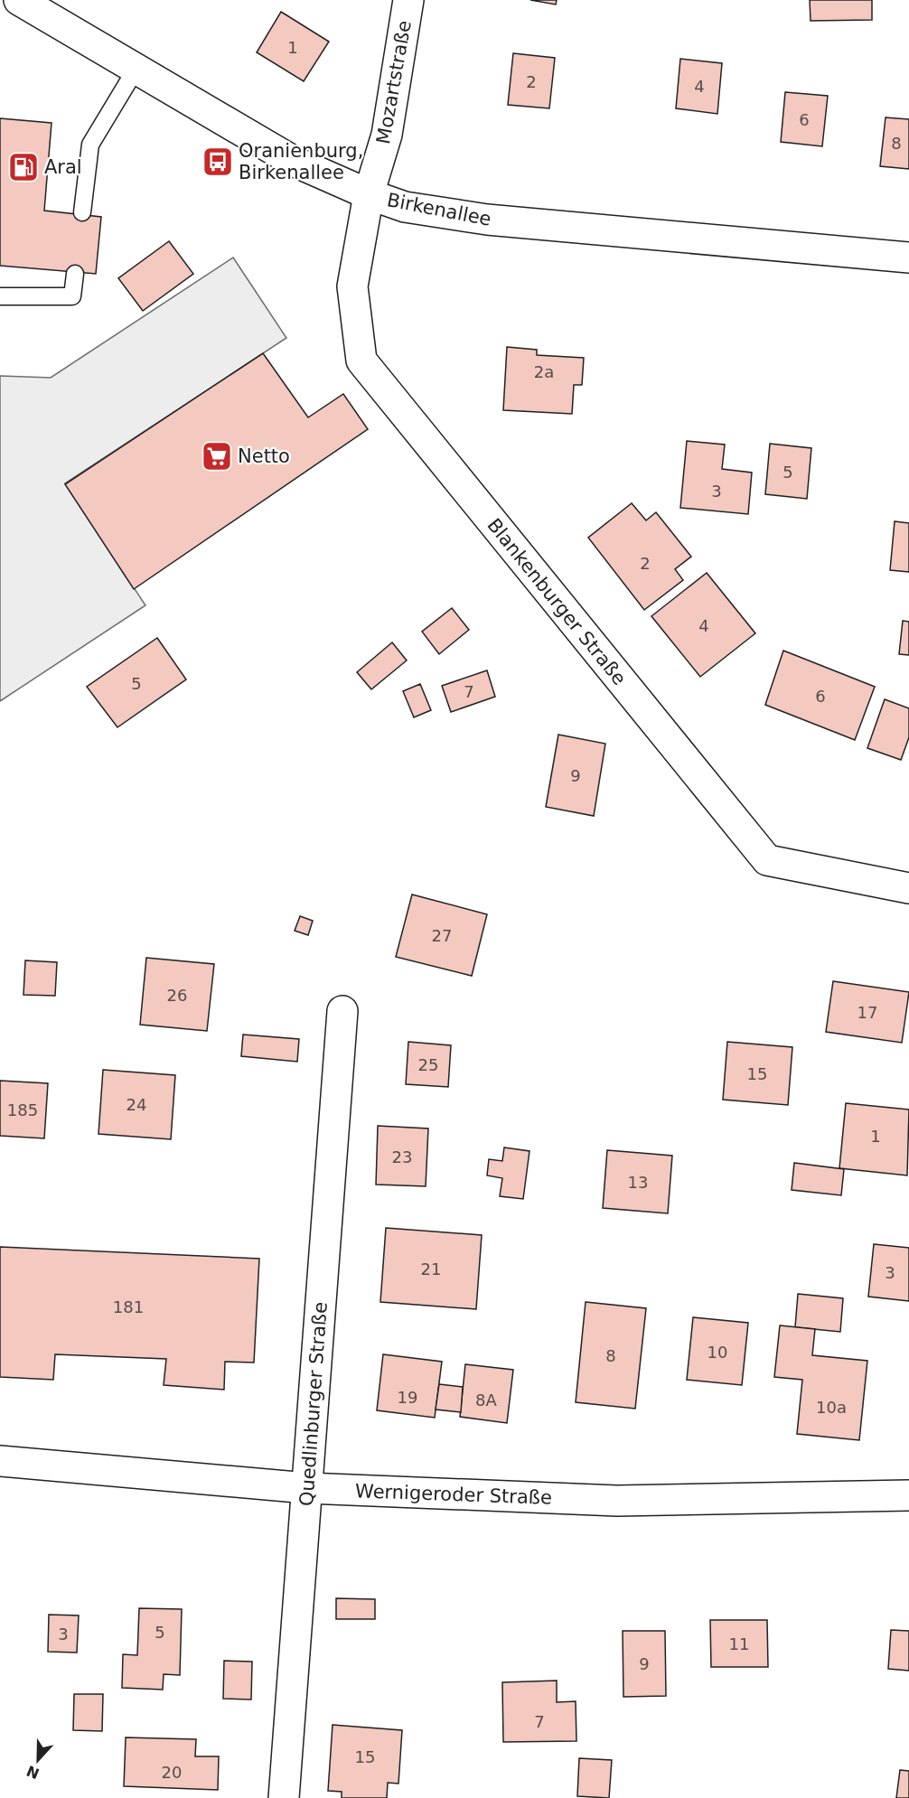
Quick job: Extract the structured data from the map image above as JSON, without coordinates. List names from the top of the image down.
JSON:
{
  "streets": {
    "street": [
      "Mozartstraße",
      "Birkenallee",
      "Blankenburger Straße",
      "Quedlinburger Straße",
      "Wernigeroder Straße"
    ]
  },
  "crossings": [
    ["Mozartstraße", "Birkenallee"],
    ["Mozartstraße", "Blankenburger Straße"],
    ["Birkenallee", "Blankenburger Straße"],
    ["Quedlinburger Straße", "Wernigeroder Straße"]
  ],
  "places": {
    "bus stop": ["Oranienburg, Birkenallee"],
    "fuel station": ["Aral"],
    "supermarket": ["Netto"]
  },
  "house_numbers": [
    "1",
    "2",
    "4",
    "6",
    "8",
    "2a",
    "5",
    "3",
    "2",
    "4",
    "5",
    "7",
    "6",
    "9",
    "27",
    "26",
    "17",
    "25",
    "15",
    "24",
    "185",
    "1",
    "23",
    "13",
    "21",
    "3",
    "181",
    "10",
    "8",
    "19",
    "8A",
    "10a",
    "5",
    "3",
    "11",
    "9",
    "7",
    "15",
    "20"
  ],
  "north": "bottom"
}
